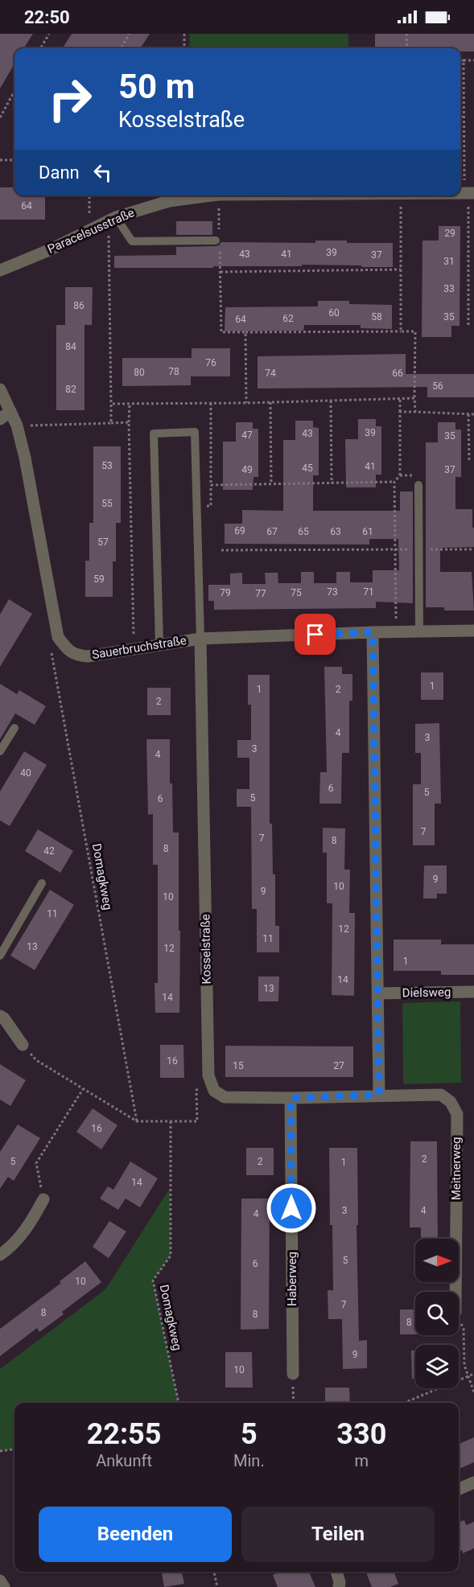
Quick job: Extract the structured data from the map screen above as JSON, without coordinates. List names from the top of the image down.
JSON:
{
  "streets": {
    "street": [
      "Paracelsusstraße",
      "Sauerbruchstraße",
      "Kosselstraße",
      "Dielsweg",
      "Meitnerweg",
      "Haberweg"
    ],
    "path": ["Domagkweg"]
  },
  "crossings": [
    ["Sauerbruchstraße", "Domagkweg"],
    ["Sauerbruchstraße", "Kosselstraße"]
  ],
  "house_numbers": [
    "64",
    "29",
    "39",
    "43",
    "41",
    "37",
    "31",
    "33",
    "86",
    "60",
    "58",
    "35",
    "62",
    "64",
    "84",
    "76",
    "78",
    "80",
    "74",
    "66",
    "56",
    "82",
    "39",
    "43",
    "47",
    "35",
    "53",
    "41",
    "45",
    "49",
    "37",
    "55",
    "69",
    "67",
    "65",
    "63",
    "61",
    "57",
    "59",
    "73",
    "71",
    "79",
    "75",
    "77",
    "1",
    "1",
    "2",
    "2",
    "4",
    "3",
    "3",
    "4",
    "40",
    "6",
    "5",
    "5",
    "6",
    "7",
    "7",
    "8",
    "8",
    "42",
    "9",
    "10",
    "9",
    "10",
    "11",
    "12",
    "11",
    "13",
    "12",
    "1",
    "14",
    "13",
    "14",
    "16",
    "15",
    "27",
    "16",
    "2",
    "5",
    "2",
    "1",
    "14",
    "3",
    "4",
    "4",
    "5",
    "6",
    "10",
    "7",
    "8",
    "8",
    "8",
    "9",
    "10"
  ],
  "north": "right",
  "page": {
    "status": "22:50",
    "turn": ["50 m", "Kosselstraße"],
    "then": "Dann",
    "eta": [
      "22:55",
      "Ankunft",
      "5",
      "Min.",
      "330",
      "m"
    ],
    "buttons": ["Beenden", "Teilen"]
  }
}
